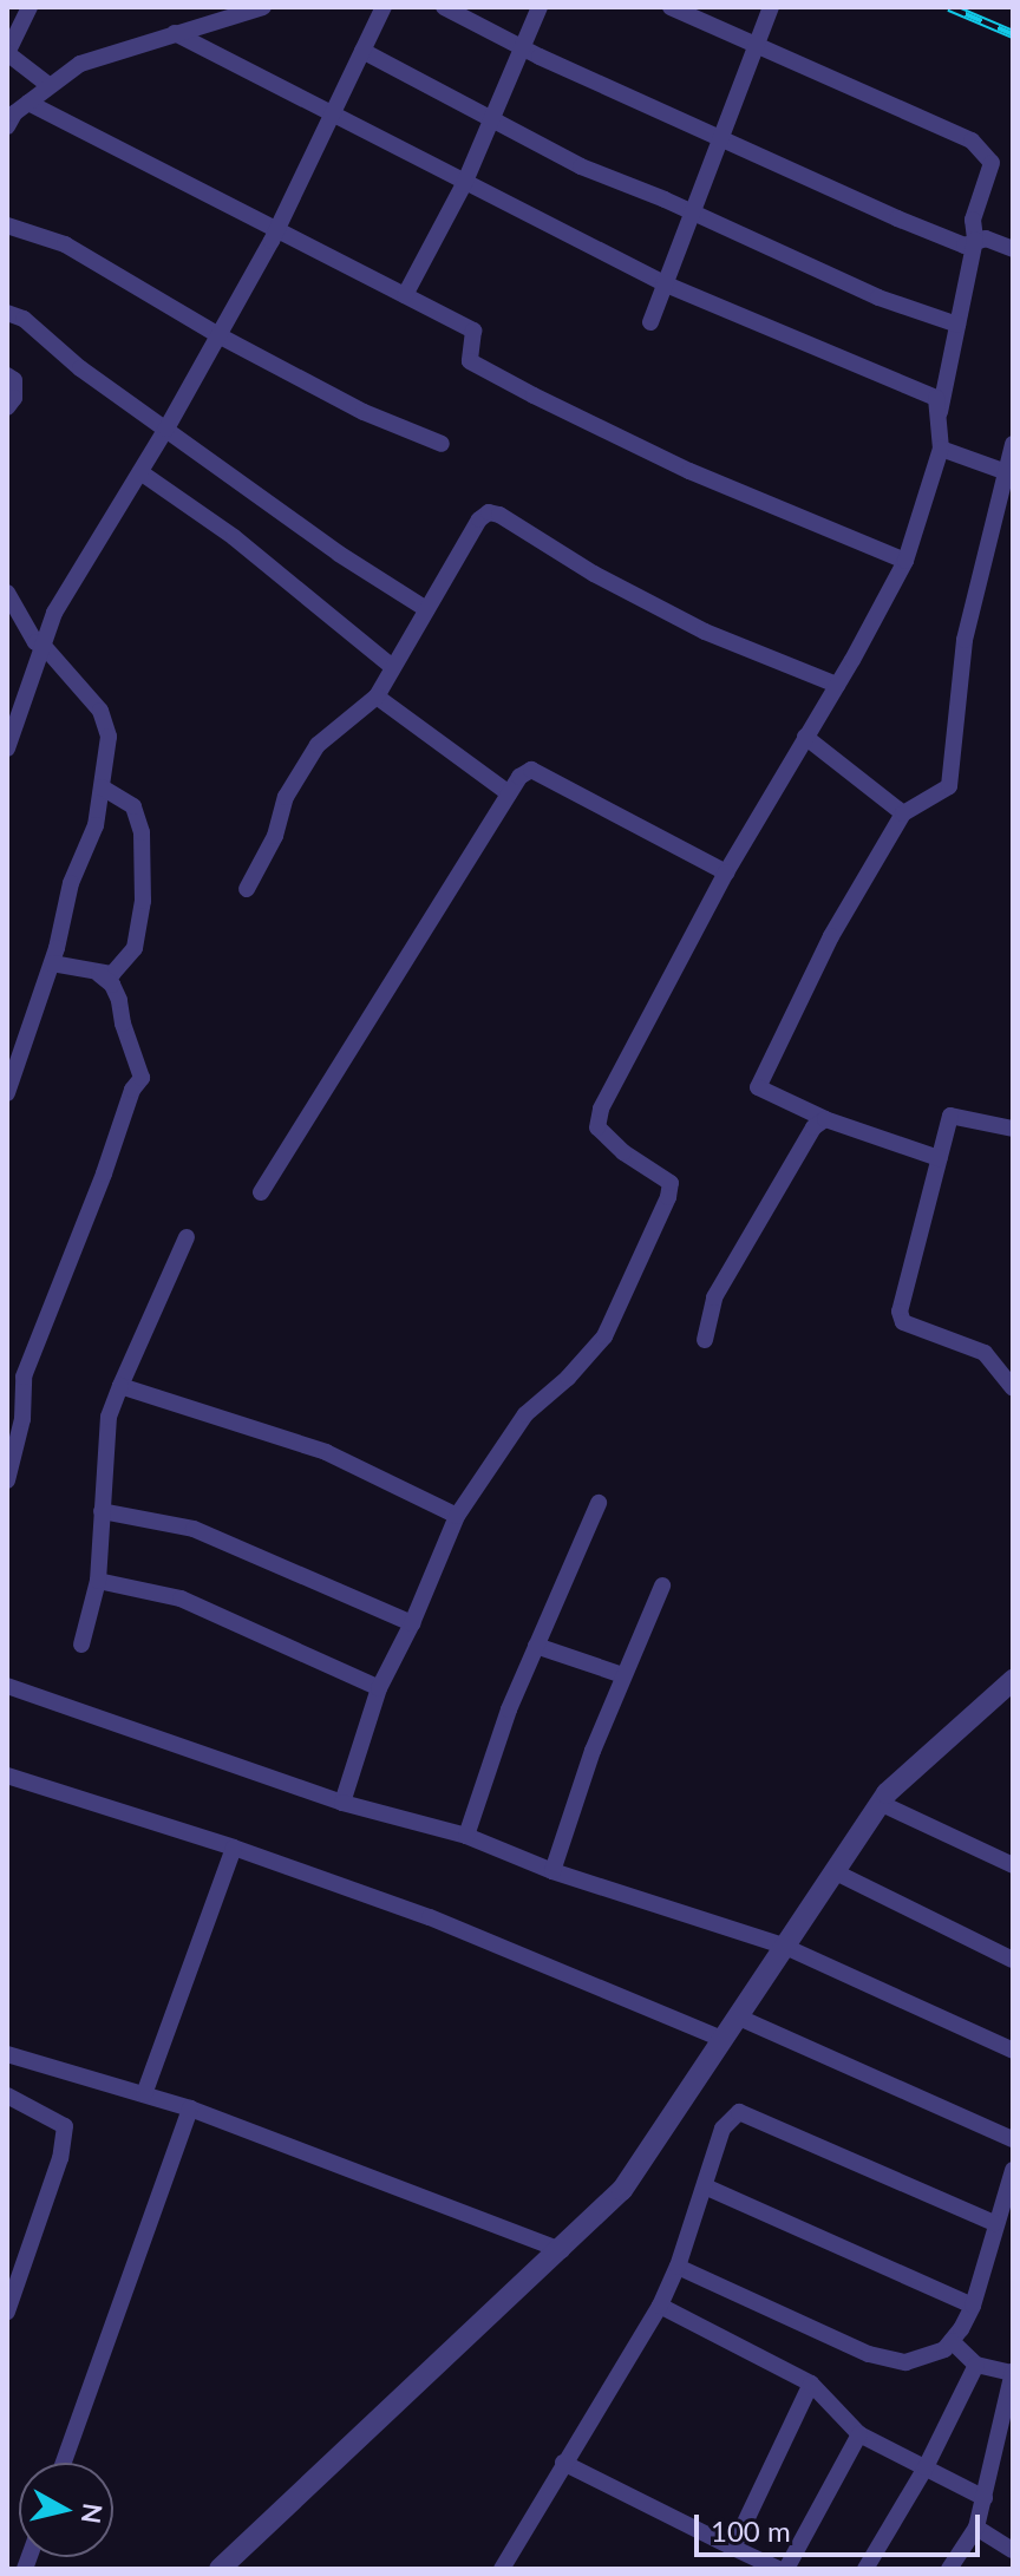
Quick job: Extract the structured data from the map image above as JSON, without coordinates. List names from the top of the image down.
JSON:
{
  "scale_bar": "100 m",
  "north": "right"
}
